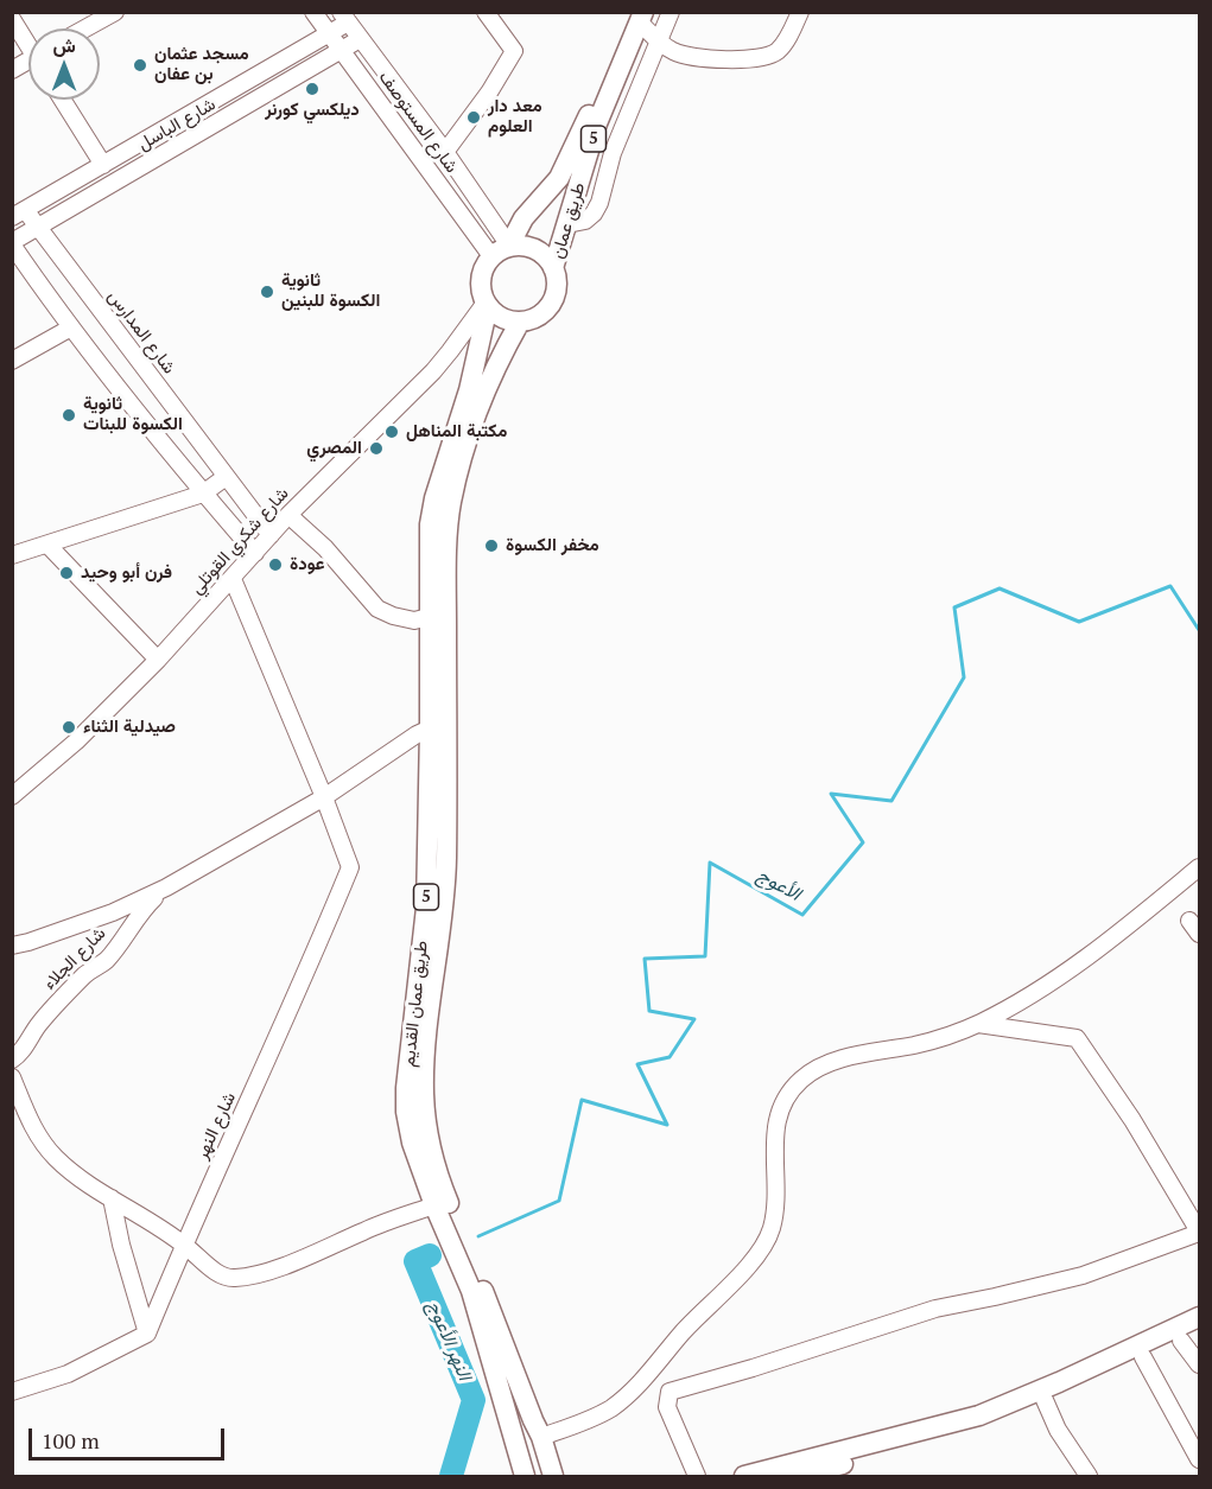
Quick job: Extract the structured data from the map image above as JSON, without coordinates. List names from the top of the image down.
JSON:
{
  "streets": {
    "main road": ["5", "طريق عمان", "طريق عمان القديم"],
    "street": [
      "شارع المستوصف",
      "شارع الباسل",
      "شارع المدارس",
      "شارع شكري القوتلي",
      "شارع الجلاء",
      "شارع النهر"
    ]
  },
  "crossings": [
    ["شارع المستوصف", "شارع الباسل"],
    ["شارع المستوصف", "طريق عمان"],
    ["شارع المستوصف", "شارع شكري القوتلي"],
    ["شارع المستوصف", "طريق عمان القديم"],
    ["شارع الباسل", "شارع المدارس"],
    ["طريق عمان", "شارع شكري القوتلي"],
    ["طريق عمان", "طريق عمان القديم"],
    ["شارع المدارس", "شارع شكري القوتلي"],
    ["شارع شكري القوتلي", "طريق عمان القديم"],
    ["شارع شكري القوتلي", "شارع النهر"]
  ],
  "water": ["الأعوج", "النهر الأعوج"],
  "places": [
    "مسجد عثمان بن عفان",
    "ديلكسي كورنر",
    "معد دار العلوم",
    "ثانوية الكسوة للبنين",
    "ثانوية الكسوة للبنات",
    "مكتبة المناهل",
    "المصري",
    "مخفر الكسوة",
    "عودة",
    "فرن أبو وحيد",
    "صيدلية الثناء"
  ],
  "scale_bar": "100 m",
  "north": "top"
}
